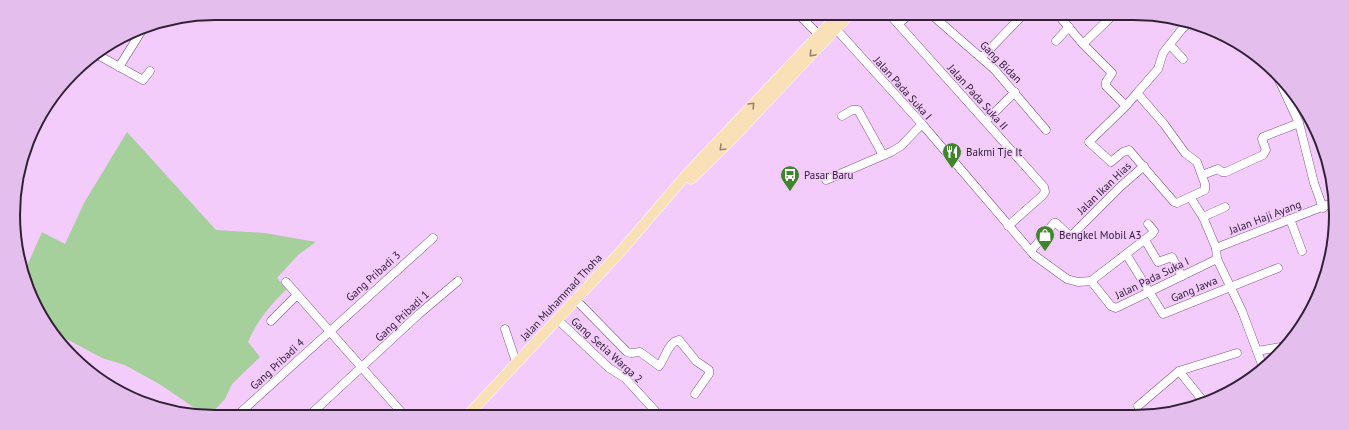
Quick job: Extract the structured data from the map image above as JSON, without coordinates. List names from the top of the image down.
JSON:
{
  "streets": {
    "main road": ["Jalan Muhammad Thoha"],
    "street": [
      "Gang Bidan",
      "Jalan Pada Suka I",
      "Jalan Pada Suka II",
      "Jalan Ikan Hias",
      "Jalan Haji Ayang",
      "Gang Pribadi 3",
      "Gang Jawa",
      "Gang Pribadi 1",
      "Gang Setia Warga 2",
      "Gang Pribadi 4"
    ]
  },
  "crossings": [
    ["Jalan Pada Suka I", "Jalan Pada Suka II"],
    ["Jalan Pada Suka I", "Jalan Ikan Hias"],
    ["Jalan Pada Suka I", "Gang Jawa"],
    ["Jalan Pada Suka I", "Jalan Muhammad Thoha"],
    ["Gang Pribadi 3", "Gang Pribadi 4"],
    ["Jalan Muhammad Thoha", "Gang Setia Warga 2"]
  ],
  "places": {
    "restaurant": ["Bakmi Tje It"],
    "bus stop": ["Pasar Baru"],
    "shop": ["Bengkel Mobil A3"]
  }
}
